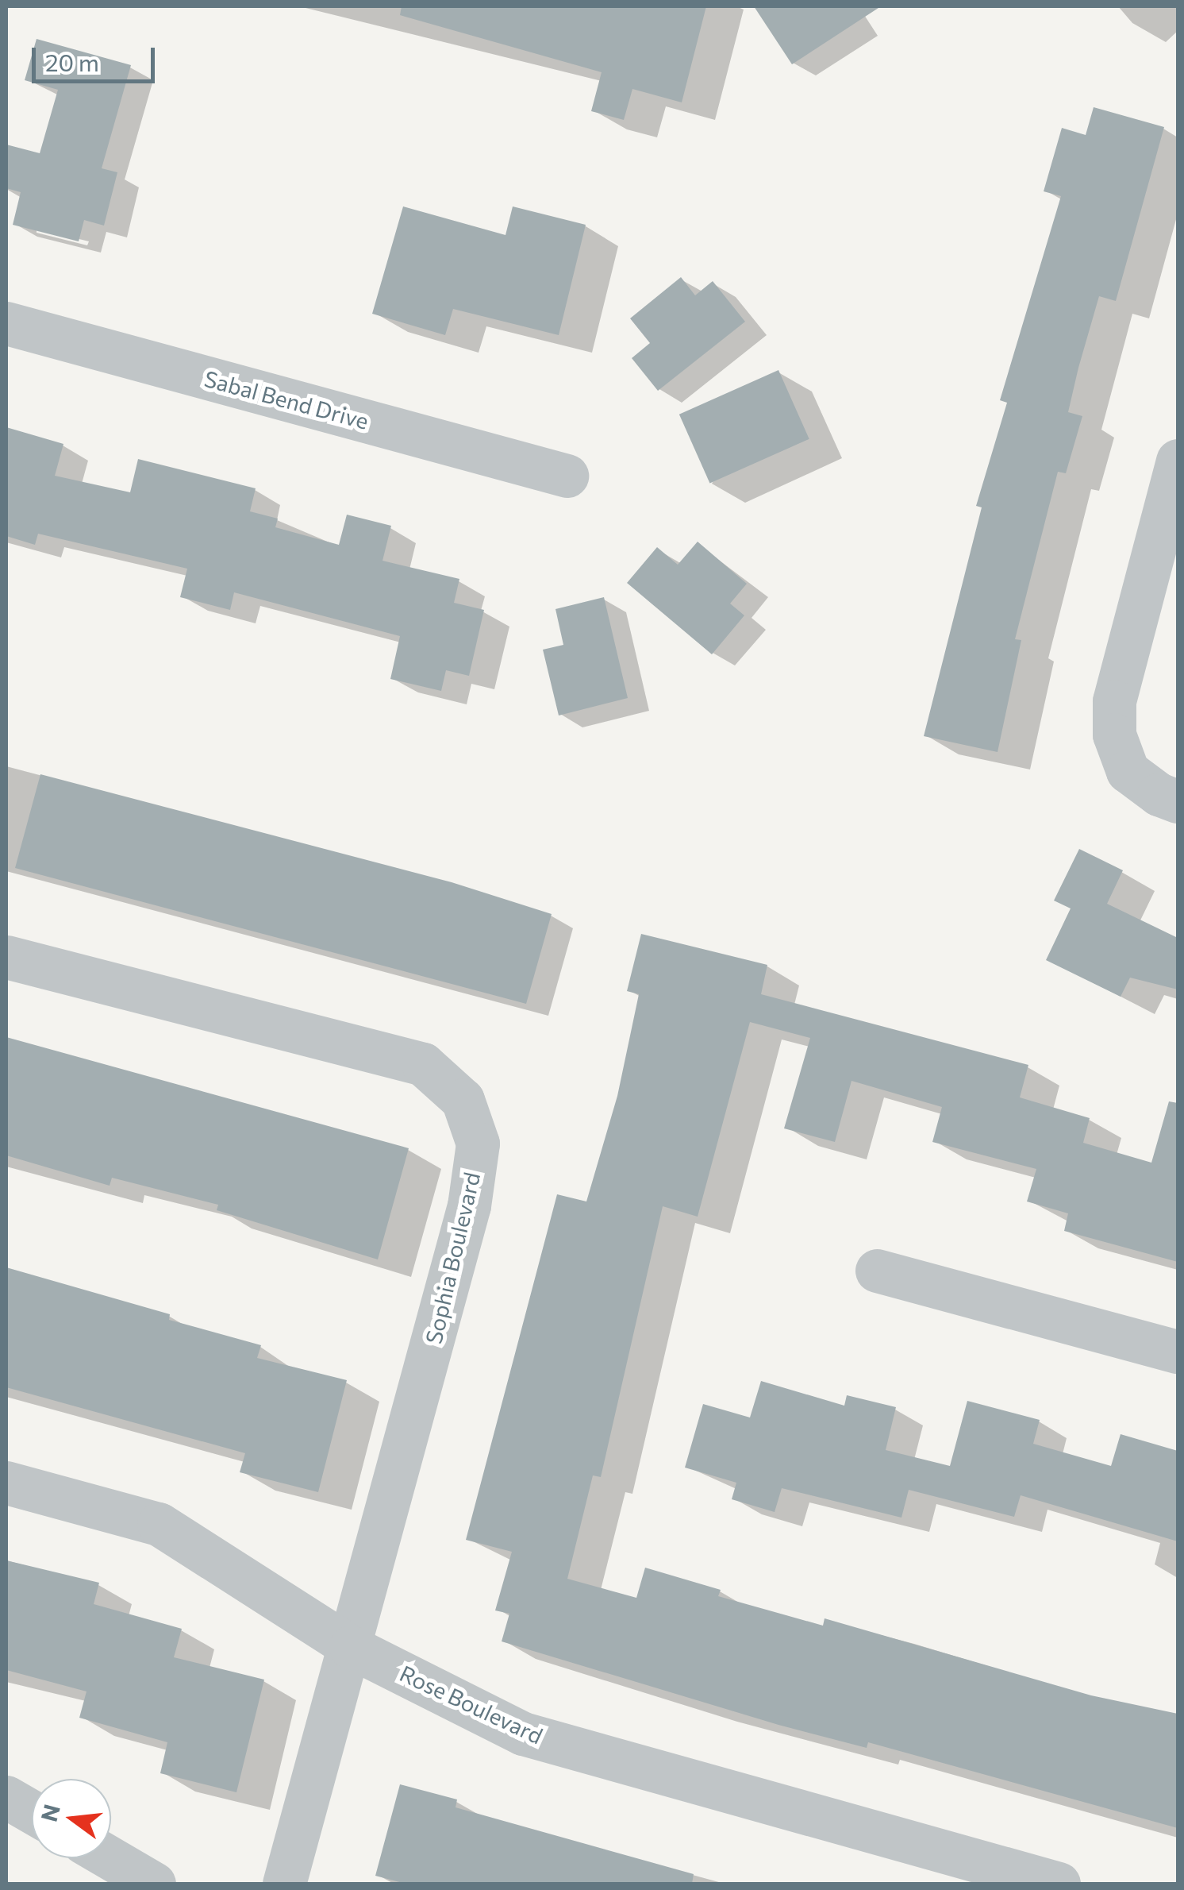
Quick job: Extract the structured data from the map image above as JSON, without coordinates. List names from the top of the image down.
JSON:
{
  "streets": {
    "street": ["Sabal Bend Drive", "Sophia Boulevard", "Rose Boulevard"]
  },
  "crossings": [
    ["Sophia Boulevard", "Rose Boulevard"]
  ],
  "scale_bar": "20 m",
  "north": "left"
}
